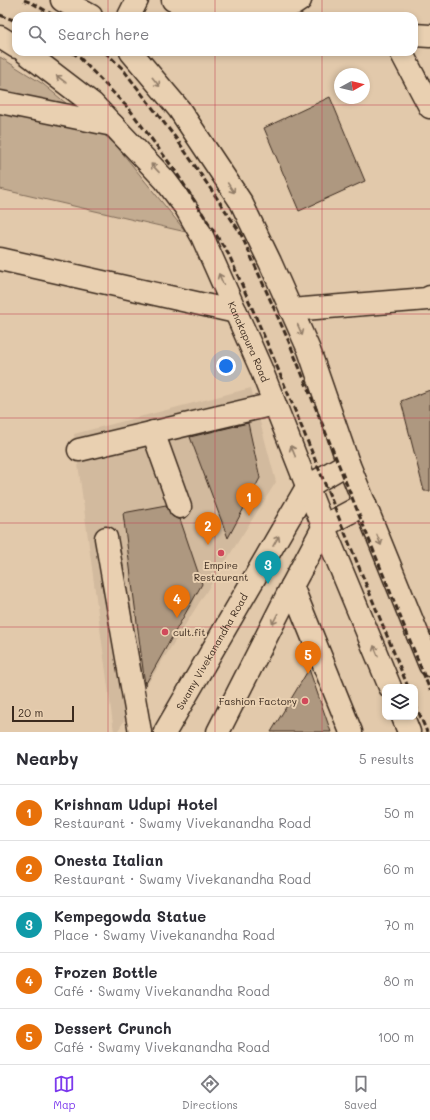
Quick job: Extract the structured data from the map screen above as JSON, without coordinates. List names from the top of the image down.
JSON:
{
  "streets": {
    "main road": ["Kanakapura Road", "Swamy Vivekanandha Road"]
  },
  "crossings": [
    ["Kanakapura Road", "Swamy Vivekanandha Road"]
  ],
  "places": ["Empire Restaurant", "cult.fit", "Fashion Factory"],
  "scale_bar": "20 m",
  "north": "right",
  "page": {
    "search": "Search here",
    "pins": [
      "1",
      "2",
      "3",
      "4",
      "5"
    ],
    "scale": "20 m",
    "heading": ["Nearby", "5 results"],
    "list": [
      {
        "mark": "1",
        "name": "Krishnam Udupi Hotel",
        "note": "Restaurant · Swamy Vivekanandha Road",
        "value": "50 m"
      },
      {
        "mark": "2",
        "name": "Onesta Italian",
        "note": "Restaurant · Swamy Vivekanandha Road",
        "value": "60 m"
      },
      {
        "mark": "3",
        "name": "Kempegowda Statue",
        "note": "Place · Swamy Vivekanandha Road",
        "value": "70 m"
      },
      {
        "mark": "4",
        "name": "Frozen Bottle",
        "note": "Café · Swamy Vivekanandha Road",
        "value": "80 m"
      },
      {
        "mark": "5",
        "name": "Dessert Crunch",
        "note": "Café · Swamy Vivekanandha Road",
        "value": "100 m"
      }
    ],
    "nav": ["Map", "Directions", "Saved"]
  }
}
